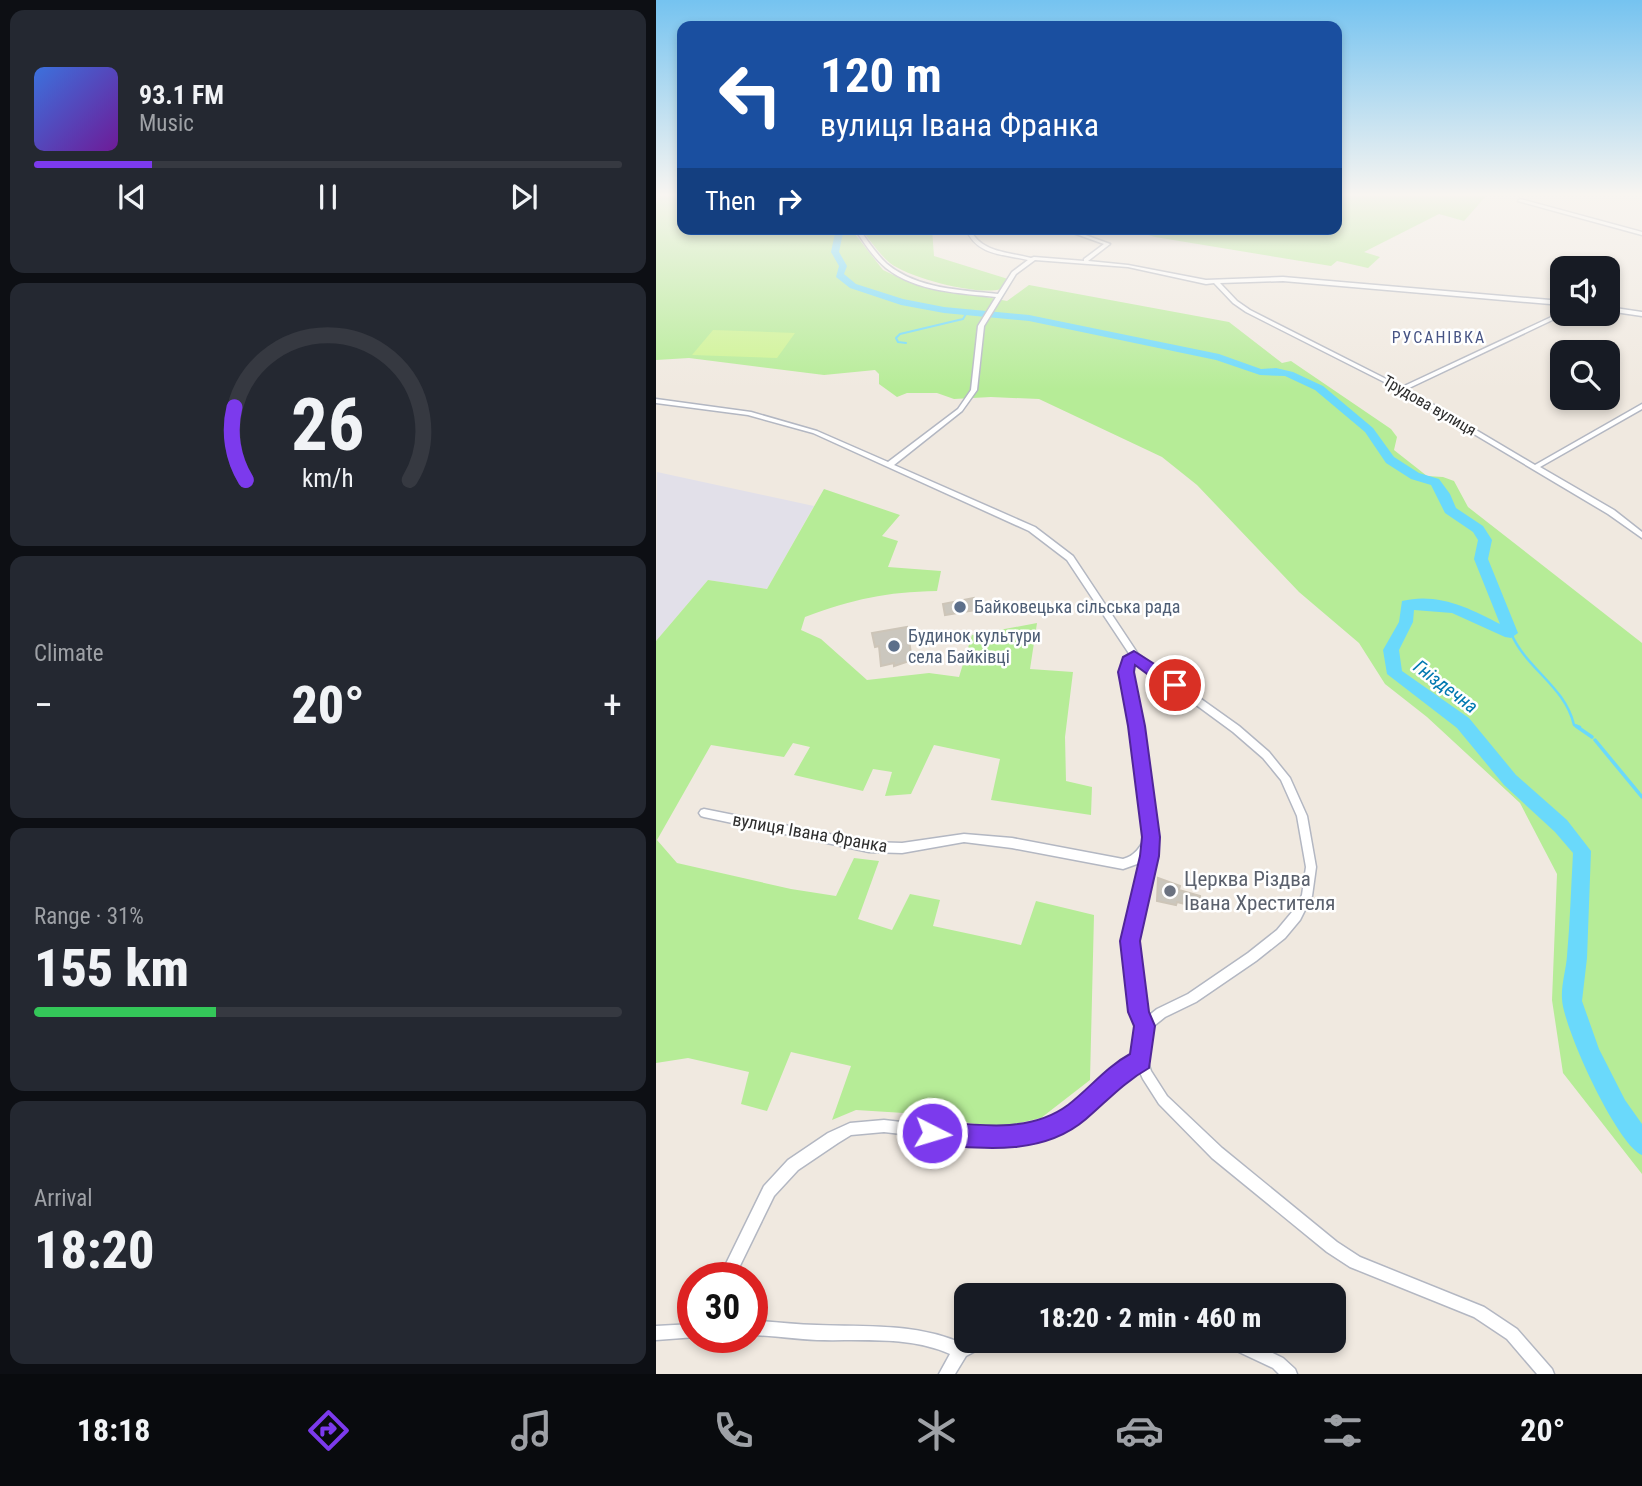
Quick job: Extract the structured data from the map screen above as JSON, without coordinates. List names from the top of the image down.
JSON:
{
  "streets": {
    "street": ["Трудова вулиця", "вулиця Івана Франка"]
  },
  "districts": ["РУСАНІВКА"],
  "water": ["Гніздечна"],
  "places": ["Байковецька сільська рада", "Будинок культури села Байківці", "Церква Різдва Івана Хрестителя"],
  "page": {
    "turn": ["120 m", "вулиця Івана Франка"],
    "song": ["93.1 FM", "Music"],
    "then": "Then",
    "tile": [
      "Climate",
      ["Range · 31%", "155 km"],
      ["Arrival", "18:20"]
    ],
    "heat": ["−", "20°", "+"],
    "limit": "30",
    "trip": "18:20 · 2 min · 460 m",
    "tabs": ["18:18", "20°"],
    "gauge": ["26", "km/h"]
  }
}
